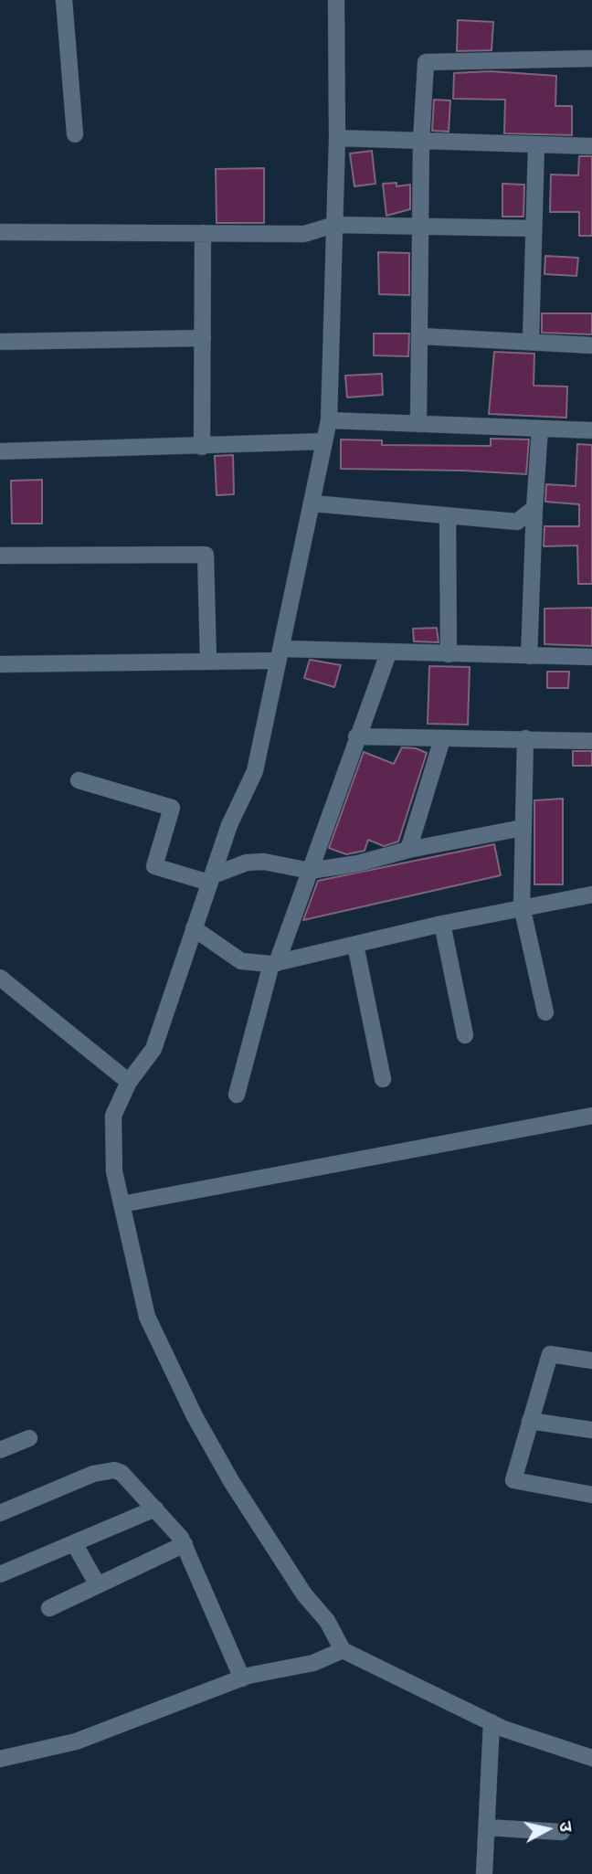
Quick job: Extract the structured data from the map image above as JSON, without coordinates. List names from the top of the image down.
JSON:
{
  "north": "right"
}
